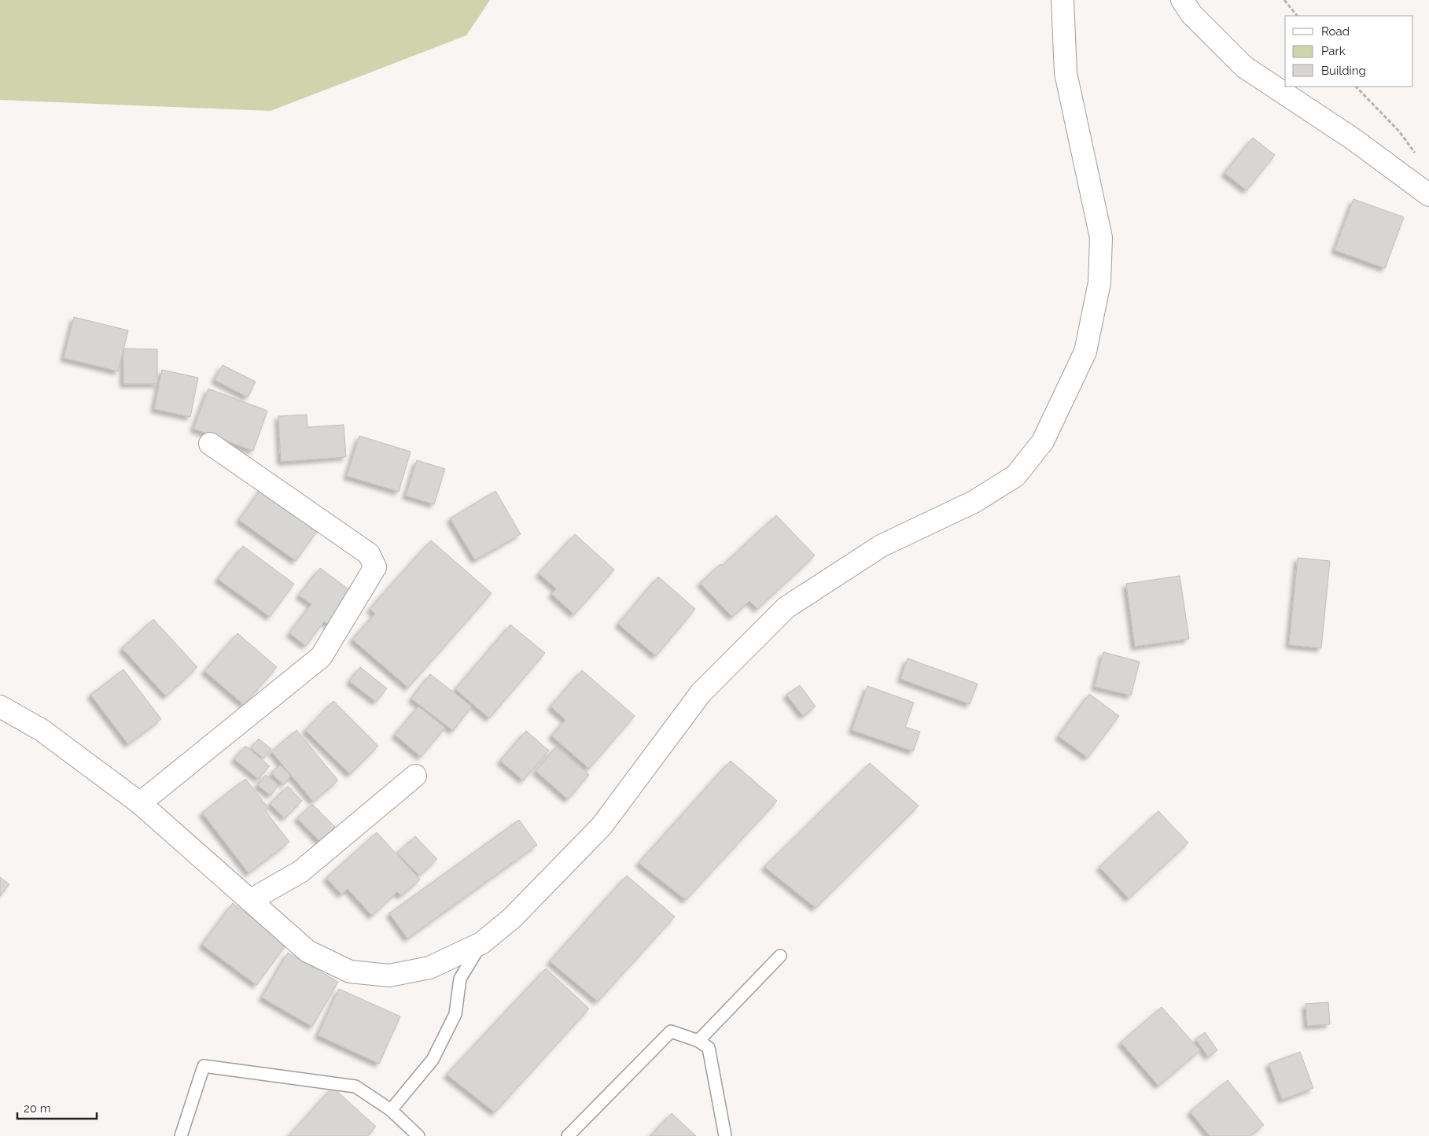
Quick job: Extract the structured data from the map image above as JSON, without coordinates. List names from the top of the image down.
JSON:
{
  "legend": ["Road", "Park", "Building"],
  "scale_bar": "20 m"
}
